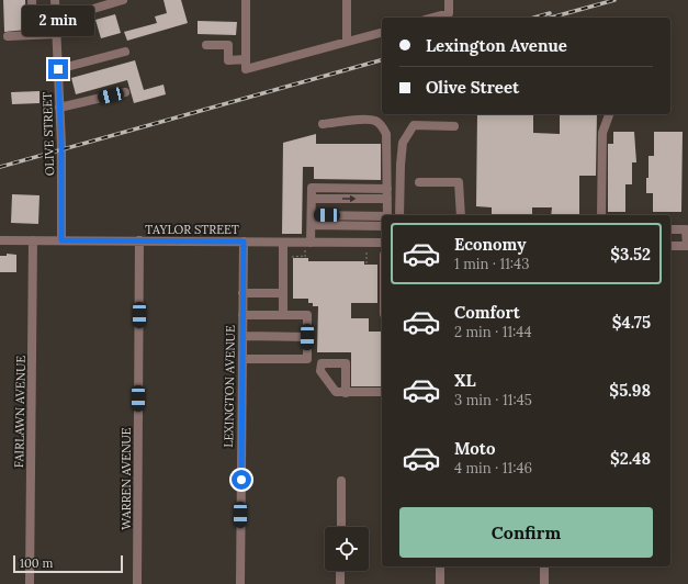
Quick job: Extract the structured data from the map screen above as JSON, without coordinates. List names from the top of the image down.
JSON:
{
  "streets": {
    "street": [
      "OLIVE STREET",
      "TAYLOR STREET",
      "LEXINGTON AVENUE",
      "FAIRLAWN AVENUE",
      "WARREN AVENUE"
    ]
  },
  "crossings": [
    ["OLIVE STREET", "TAYLOR STREET"],
    ["TAYLOR STREET", "LEXINGTON AVENUE"],
    ["TAYLOR STREET", "FAIRLAWN AVENUE"],
    ["TAYLOR STREET", "WARREN AVENUE"]
  ],
  "scale_bar": "100 m",
  "page": {
    "bubble": "2 min",
    "banner": ["Lexington Avenue", "Olive Street"],
    "list": [
      {
        "name": "Economy",
        "note": "1 min · 11:43",
        "value": "$3.52"
      },
      {
        "name": "Comfort",
        "note": "2 min · 11:44",
        "value": "$4.75"
      },
      {
        "name": "XL",
        "note": "3 min · 11:45",
        "value": "$5.98"
      },
      {
        "name": "Moto",
        "note": "4 min · 11:46",
        "value": "$2.48"
      }
    ],
    "buttons": "Confirm",
    "scale": "100 m"
  }
}
